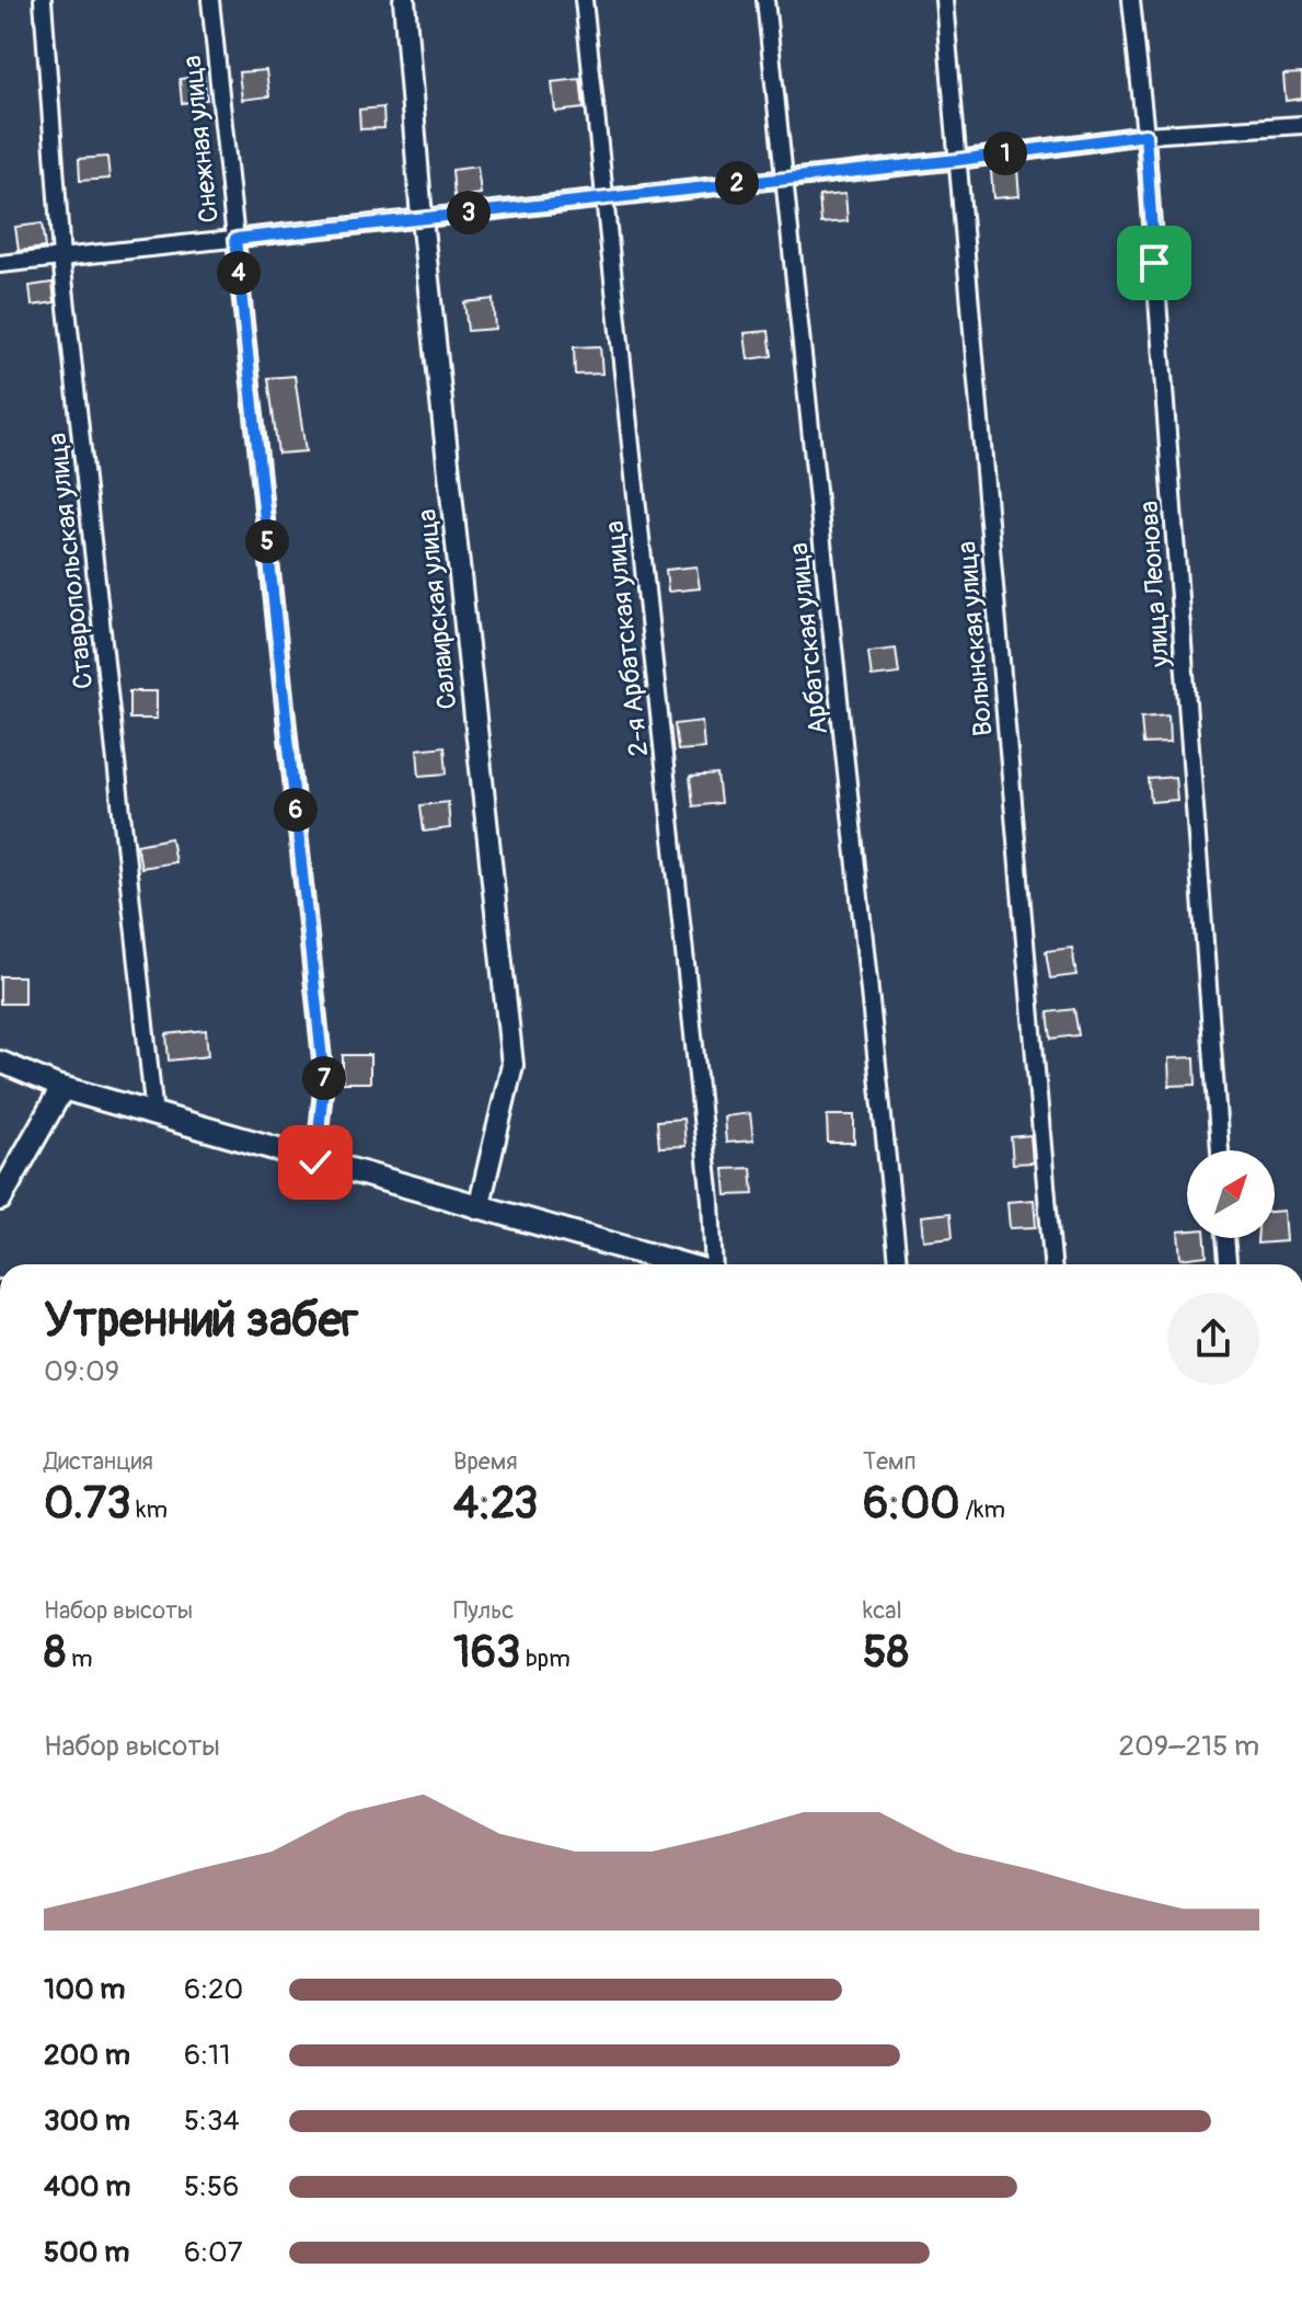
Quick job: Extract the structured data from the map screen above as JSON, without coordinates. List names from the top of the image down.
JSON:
{
  "streets": {
    "street": [
      "Снежная улица",
      "Ставропольская улица",
      "улица Леонова",
      "Салаирская улица",
      "2-я Арбатская улица",
      "Арбатская улица",
      "Волынская улица"
    ]
  },
  "north": "top right",
  "page": {
    "pins": [
      "1",
      "2",
      "3",
      "4",
      "5",
      "6",
      "7"
    ],
    "heading": ["Утренний забег", "09:09"],
    "stats": [
      ["Дистанция", "0.73 km"],
      ["Время", "4:23"],
      ["Темп", "6:00 /km"],
      ["Набор высоты", "8 m"],
      ["Пульс", "163 bpm"],
      ["kcal", "58"]
    ],
    "chart": ["Набор высоты", "209–215 m"],
    "list": [
      {
        "name": "100 m",
        "note": "6:20"
      },
      {
        "name": "200 m",
        "note": "6:11"
      },
      {
        "name": "300 m",
        "note": "5:34"
      },
      {
        "name": "400 m",
        "note": "5:56"
      },
      {
        "name": "500 m",
        "note": "6:07"
      }
    ]
  }
}
